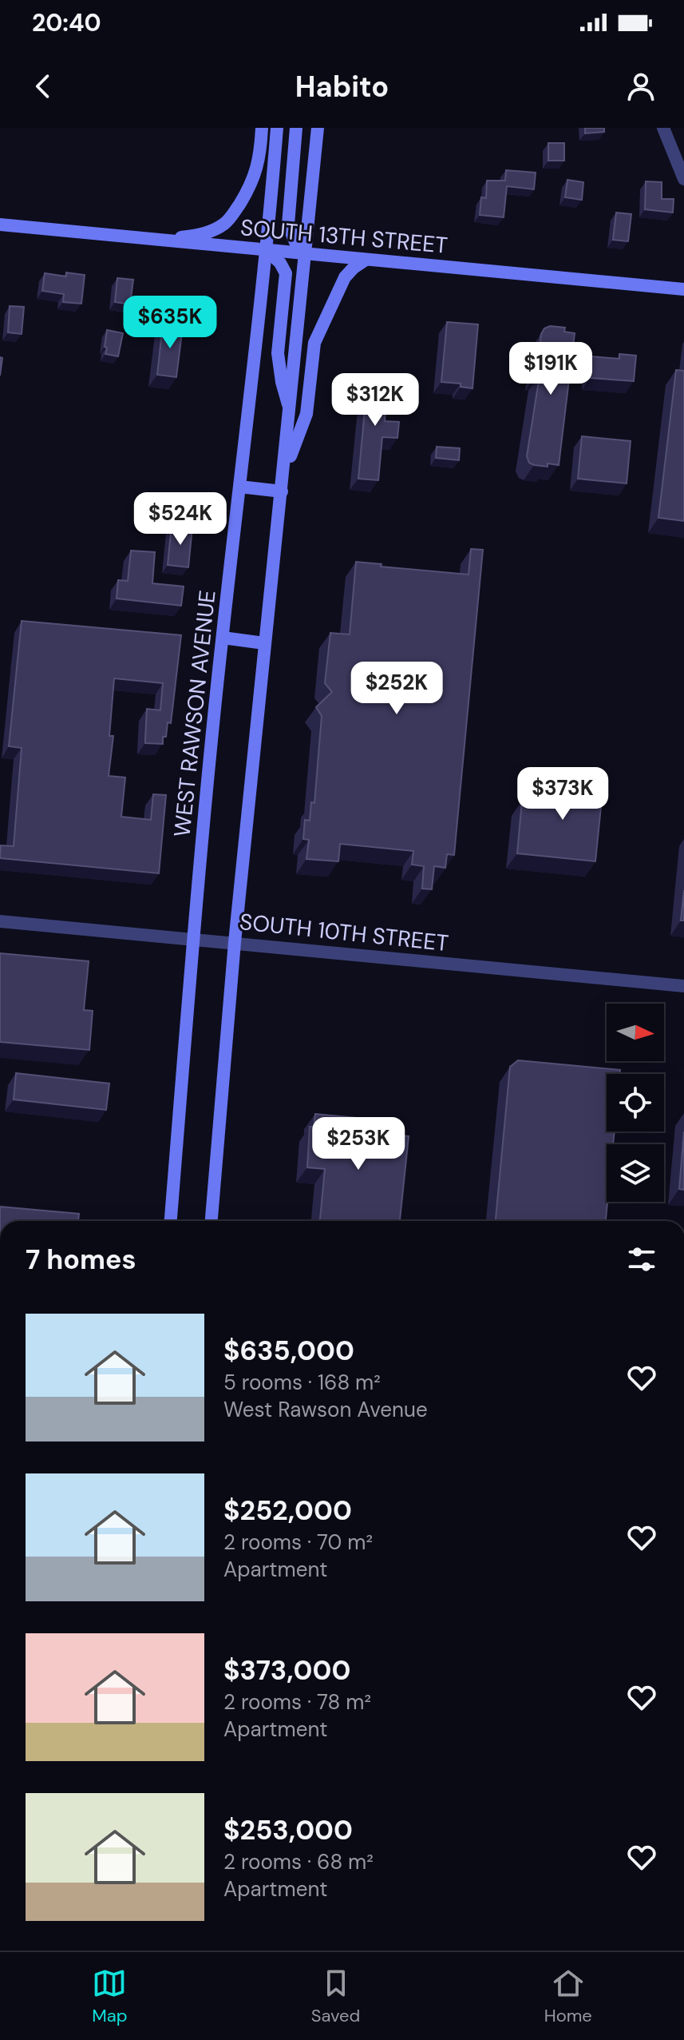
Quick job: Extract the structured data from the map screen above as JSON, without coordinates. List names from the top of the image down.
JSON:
{
  "streets": {
    "main road": ["SOUTH 13TH STREET", "WEST RAWSON AVENUE"],
    "street": ["SOUTH 10TH STREET"]
  },
  "crossings": [
    ["SOUTH 13TH STREET", "WEST RAWSON AVENUE"],
    ["WEST RAWSON AVENUE", "SOUTH 10TH STREET"]
  ],
  "north": "right",
  "page": {
    "status": "20:40",
    "header": "Habito",
    "price": [
      "$635K",
      "$191K",
      "$312K",
      "$524K",
      "$252K",
      "$373K",
      "$253K"
    ],
    "heading": "7 homes",
    "list": [
      {
        "name": "$635,000",
        "note": "5 rooms · 168 m² · West Rawson Avenue"
      },
      {
        "name": "$252,000",
        "note": "2 rooms · 70 m² · Apartment"
      },
      {
        "name": "$373,000",
        "note": "2 rooms · 78 m² · Apartment"
      },
      {
        "name": "$253,000",
        "note": "2 rooms · 68 m² · Apartment"
      }
    ],
    "tabs": ["Map", "Saved", "Home"]
  }
}
